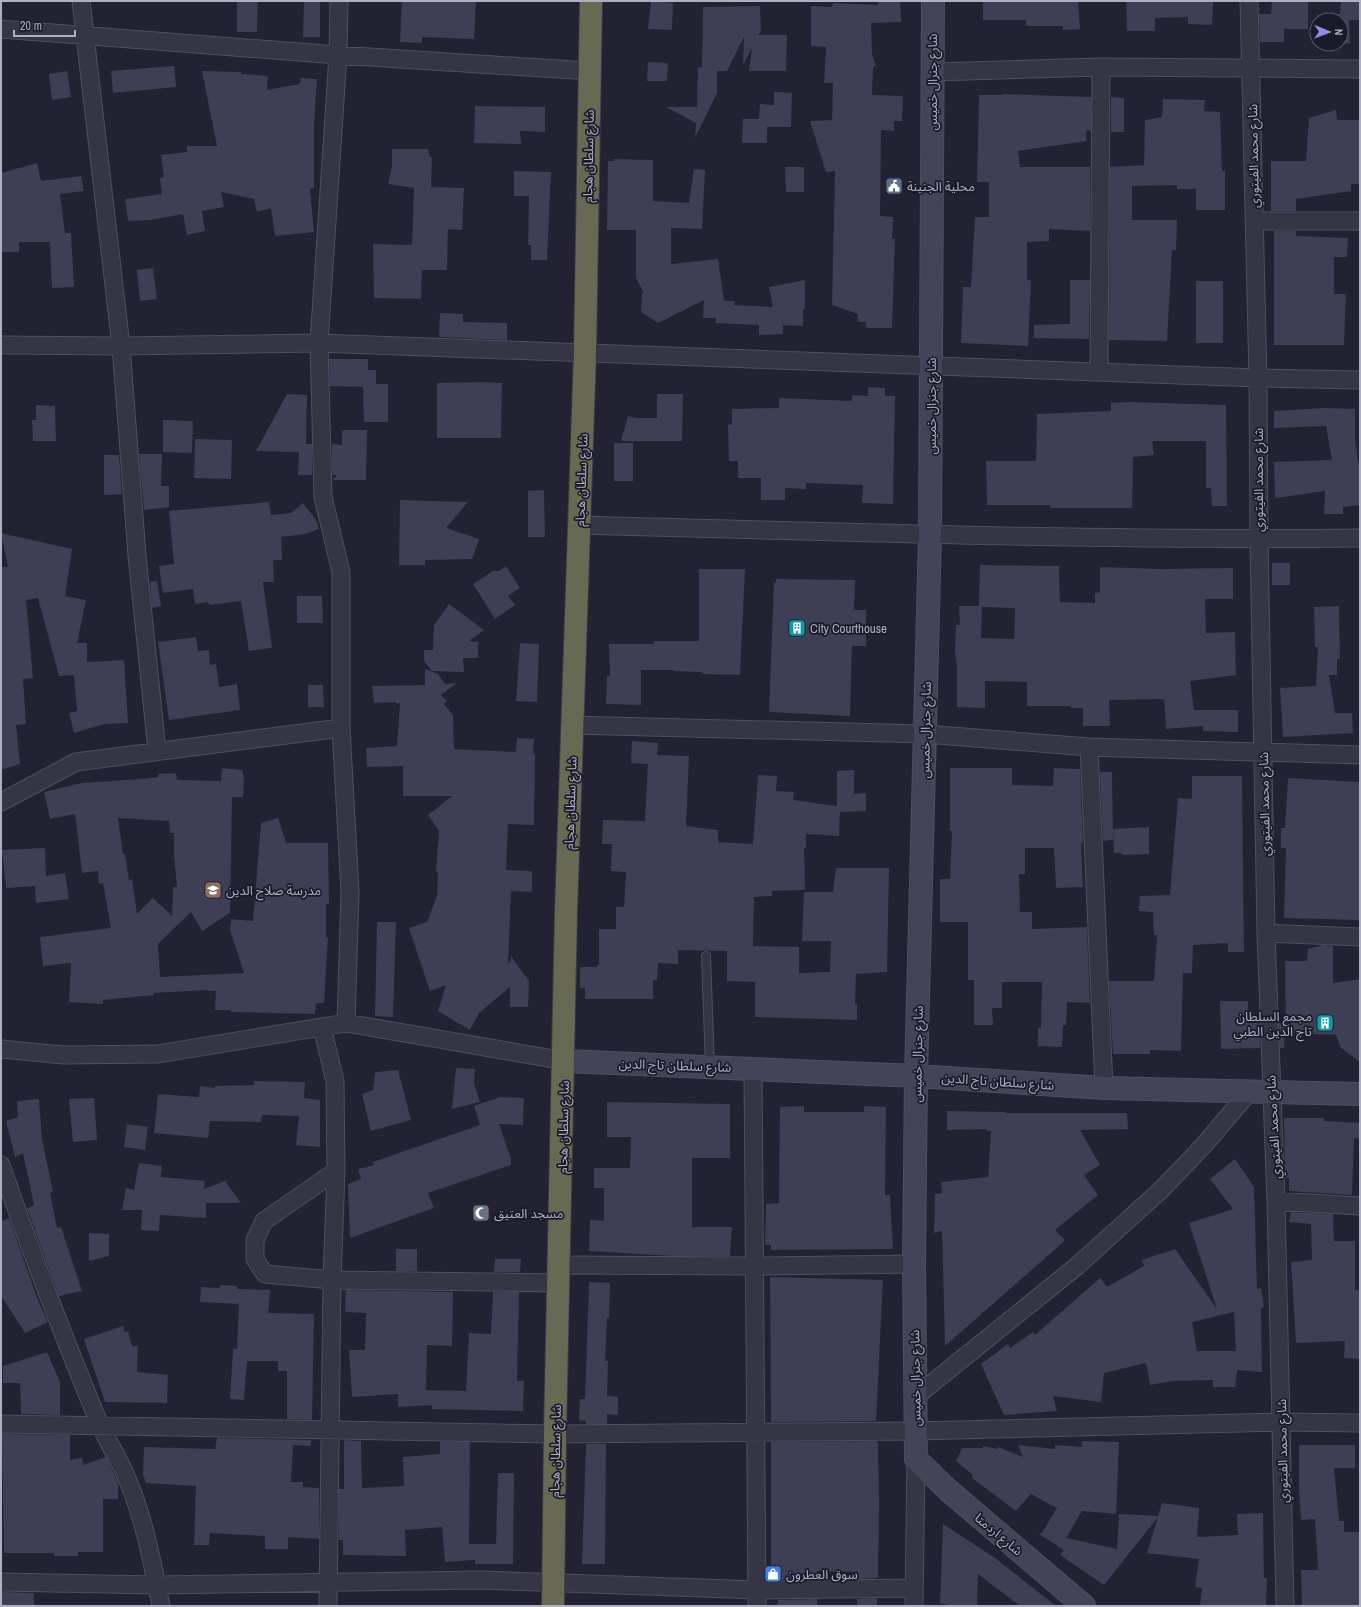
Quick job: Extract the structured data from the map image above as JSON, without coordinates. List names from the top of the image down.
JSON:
{
  "streets": {
    "highway": ["شارع سلطان هجام"],
    "main road": ["شارع جنرال خميس", "شارع سلطان تاج الدين", "شارع اردمتا"],
    "street": ["شارع محمد الفيتوري"]
  },
  "crossings": [
    ["شارع جنرال خميس", "شارع سلطان تاج الدين"],
    ["شارع جنرال خميس", "شارع اردمتا"],
    ["شارع سلطان هجام", "شارع سلطان تاج الدين"],
    ["شارع محمد الفيتوري", "شارع سلطان تاج الدين"]
  ],
  "places": {
    "public building": ["محلية الجنينة"],
    "building": ["City Courthouse", "مجمع السلطان تاج الدين الطبي"],
    "school or university": ["مدرسة صلاح الدين"],
    "mosque": ["مسجد العتيق"],
    "shop": ["سوق العطرون"]
  },
  "scale_bar": "20 m",
  "north": "right"
}
